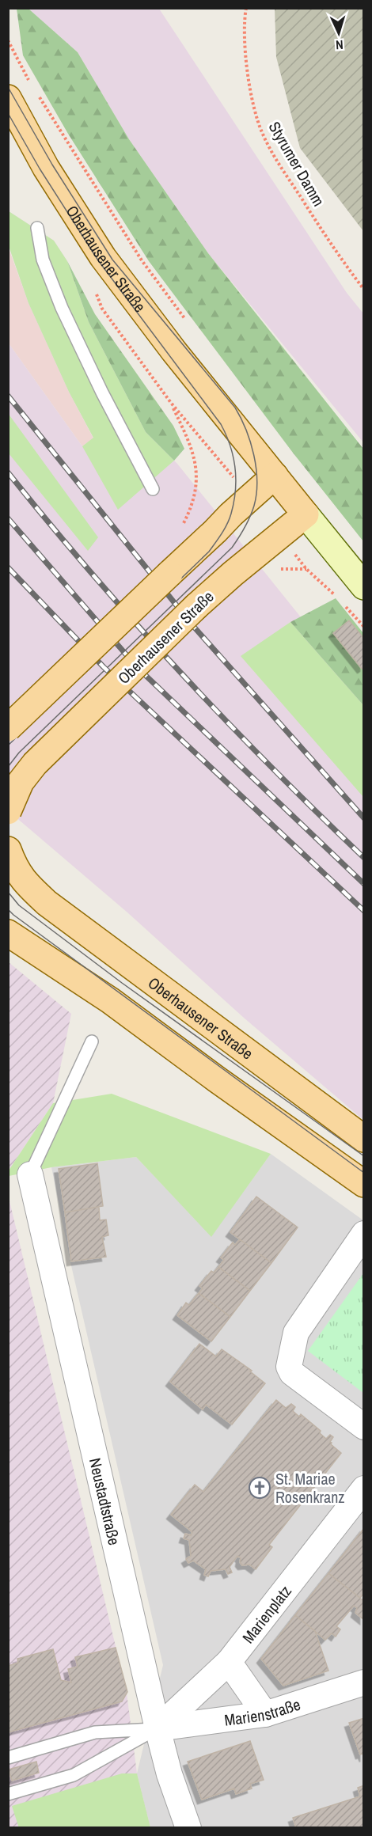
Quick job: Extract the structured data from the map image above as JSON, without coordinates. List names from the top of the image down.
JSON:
{
  "streets": {
    "main road": ["Oberhausener Straße"],
    "street": ["Neustadtstraße", "Marienplatz", "Marienstraße"],
    "path": ["Styrumer Damm"]
  },
  "crossings": [
    ["Neustadtstraße", "Marienplatz"],
    ["Neustadtstraße", "Marienstraße"],
    ["Marienplatz", "Marienstraße"]
  ],
  "places": {
    "church": ["St. Mariae Rosenkranz"]
  },
  "north": "bottom"
}
